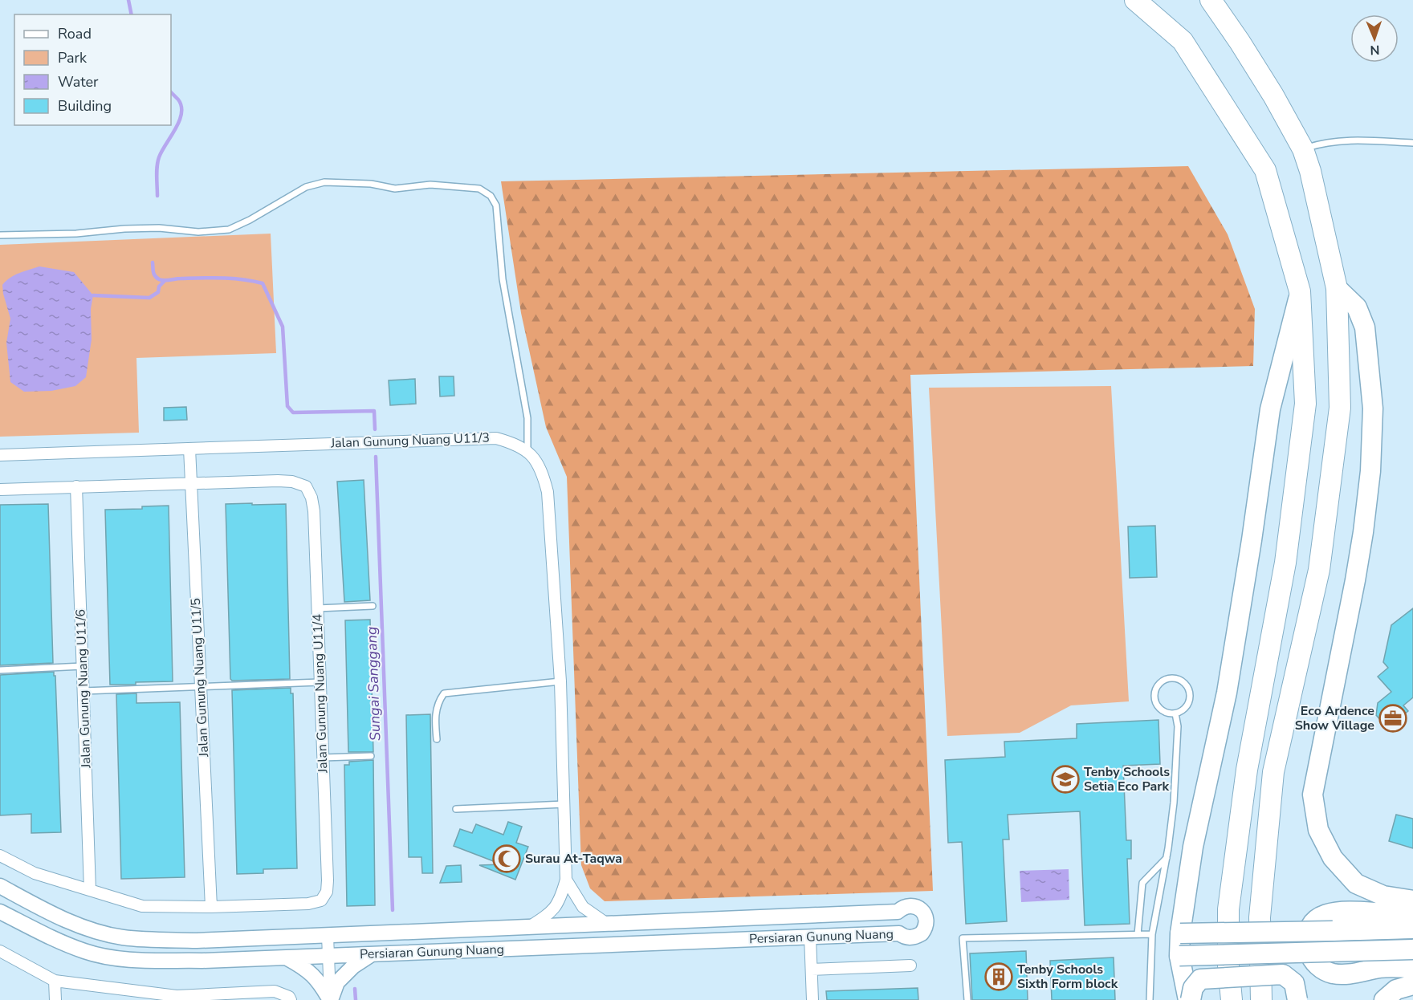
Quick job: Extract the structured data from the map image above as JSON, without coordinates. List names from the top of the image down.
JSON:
{
  "streets": {
    "street": [
      "Jalan Gunung Nuang U11/3",
      "Jalan Gunung Nuang U11/5",
      "Jalan Gunung Nuang U11/6",
      "Jalan Gunung Nuang U11/4",
      "Persiaran Gunung Nuang"
    ]
  },
  "crossings": [
    ["Jalan Gunung Nuang U11/3", "Jalan Gunung Nuang U11/5"],
    ["Jalan Gunung Nuang U11/5", "Jalan Gunung Nuang U11/4"]
  ],
  "water": ["Sungai Sanggang"],
  "places": {
    "office": ["Eco Ardence Show Village"],
    "school or university": ["Tenby Schools Setia Eco Park"],
    "mosque": ["Surau At-Taqwa"],
    "building": ["Tenby Schools Sixth Form block"]
  },
  "legend": [
    "Road",
    "Park",
    "Water",
    "Building"
  ],
  "north": "bottom"
}
